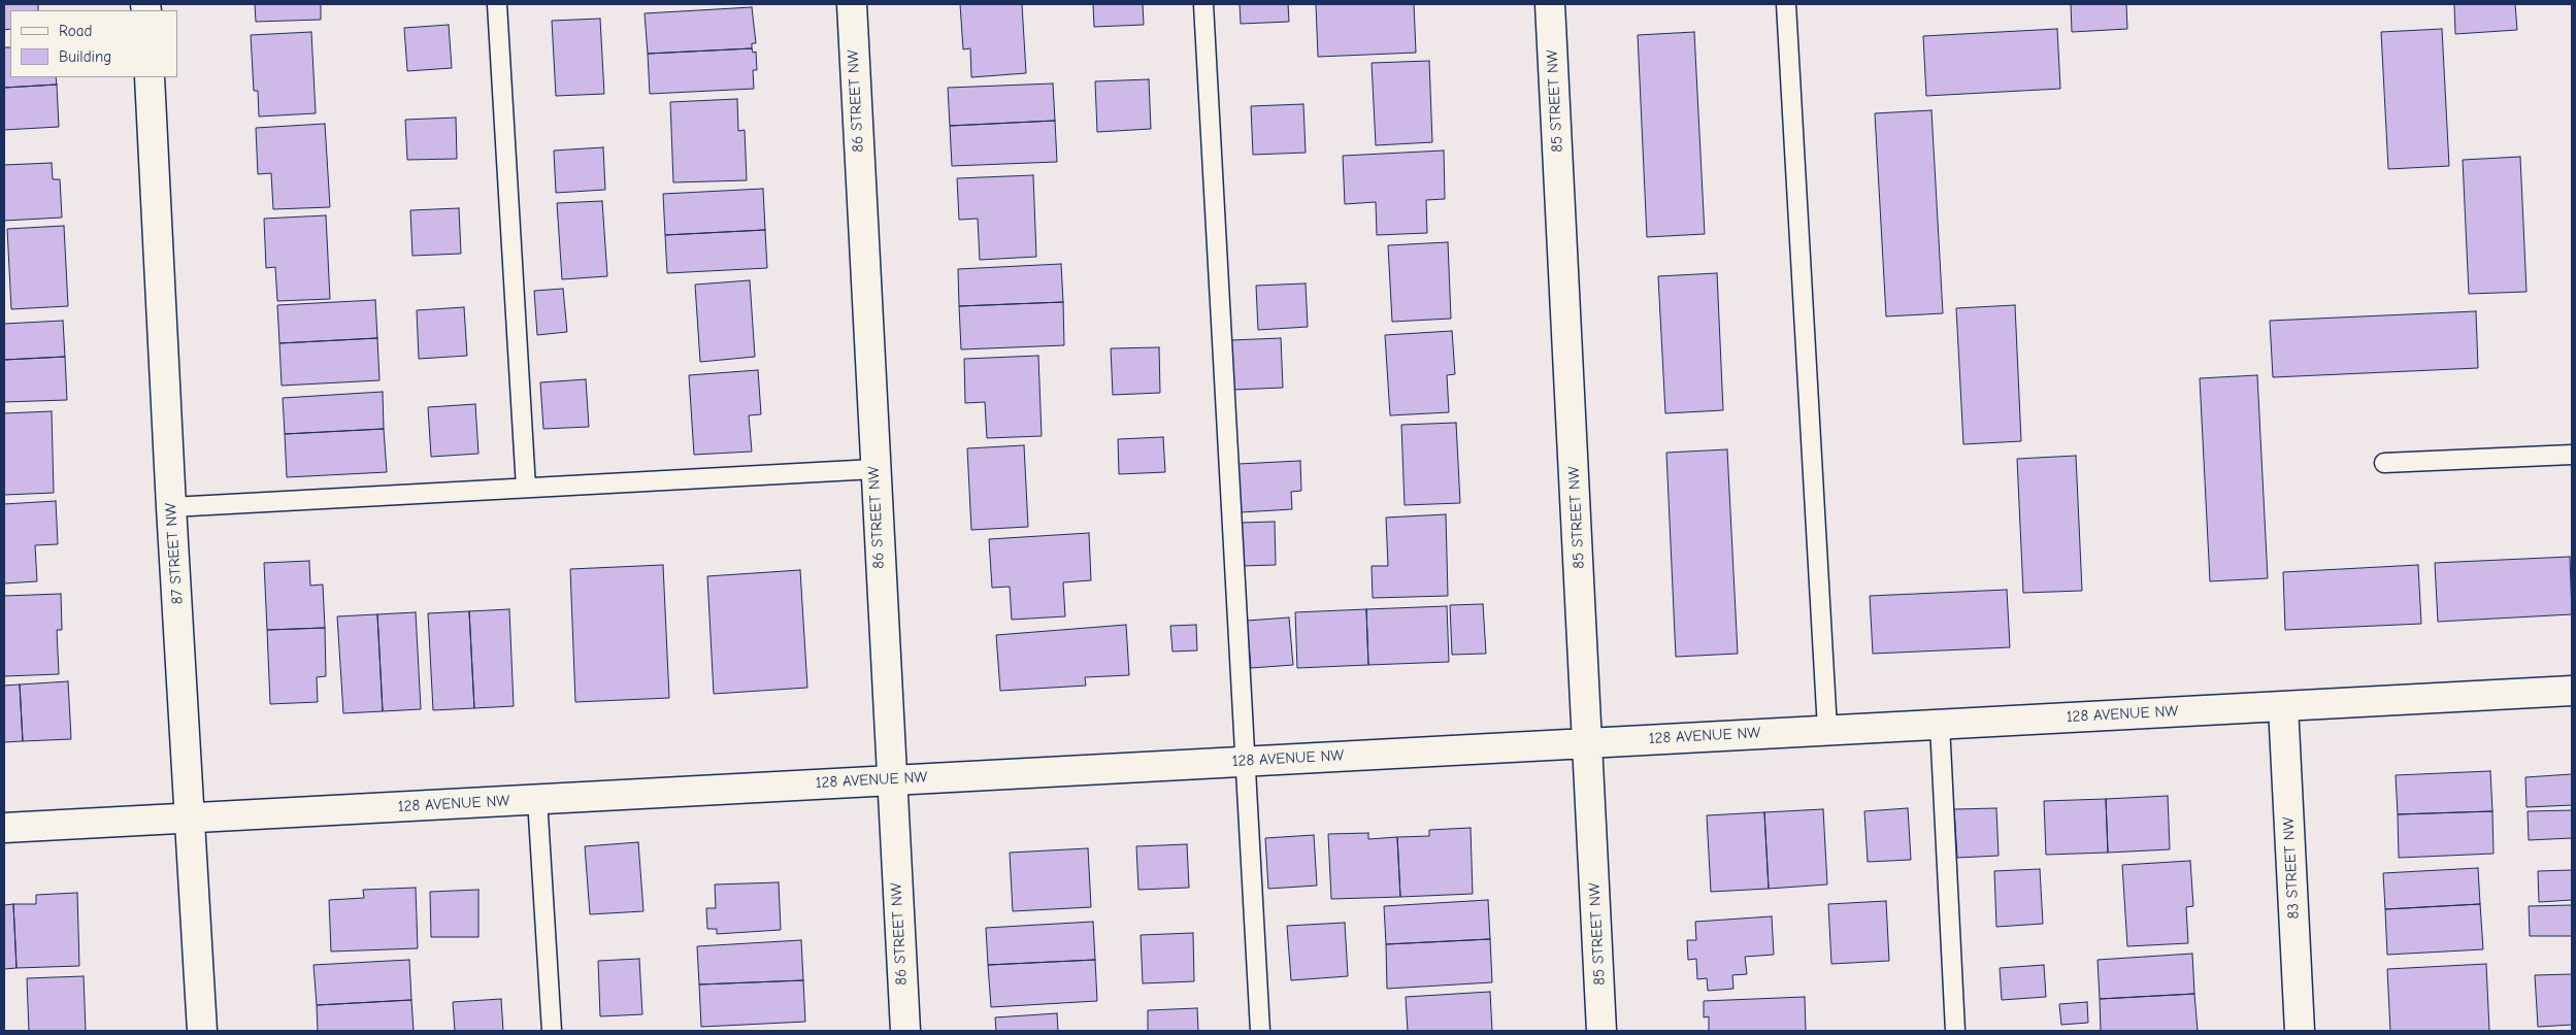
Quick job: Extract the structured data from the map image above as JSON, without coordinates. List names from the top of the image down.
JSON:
{
  "streets": {
    "street": [
      "86 STREET NW",
      "85 STREET NW",
      "87 STREET NW",
      "128 AVENUE NW",
      "83 STREET NW"
    ]
  },
  "crossings": [
    ["86 STREET NW", "128 AVENUE NW"],
    ["85 STREET NW", "128 AVENUE NW"],
    ["87 STREET NW", "128 AVENUE NW"],
    ["128 AVENUE NW", "83 STREET NW"]
  ],
  "legend": ["Road", "Building"]
}
